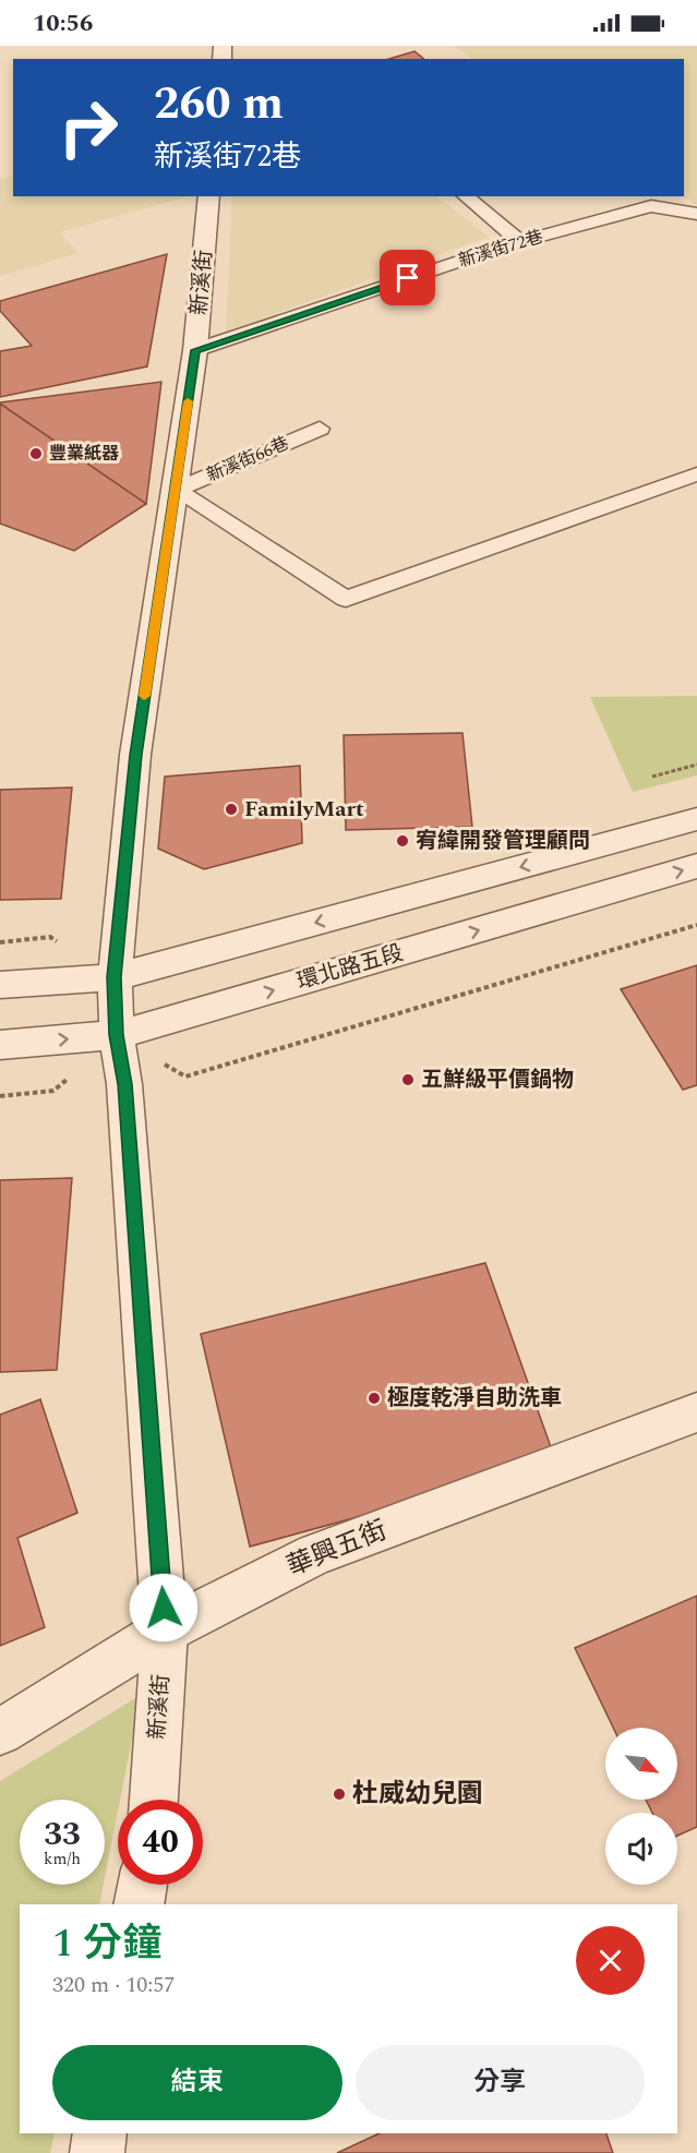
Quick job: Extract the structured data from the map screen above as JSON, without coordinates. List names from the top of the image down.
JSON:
{
  "streets": {
    "street": ["新溪街", "環北路五段", "華興五街"],
    "lane": ["新溪街72巷", "新溪街66巷"]
  },
  "crossings": [
    ["新溪街72巷", "新溪街"],
    ["新溪街", "新溪街66巷"],
    ["新溪街", "環北路五段"],
    ["新溪街", "華興五街"]
  ],
  "places": [
    "豐業紙器",
    "FamilyMart",
    "宥緯開發管理顧問",
    "五鮮級平價鍋物",
    "極度乾淨自助洗車",
    "杜威幼兒園"
  ],
  "north": "bottom right",
  "page": {
    "status": "10:56",
    "turn": ["260 m", "新溪街72巷"],
    "speed": "33 km/h",
    "limit": "40",
    "heading": ["1 分鐘", "320 m · 10:57"],
    "buttons": ["結束", "分享"]
  }
}
